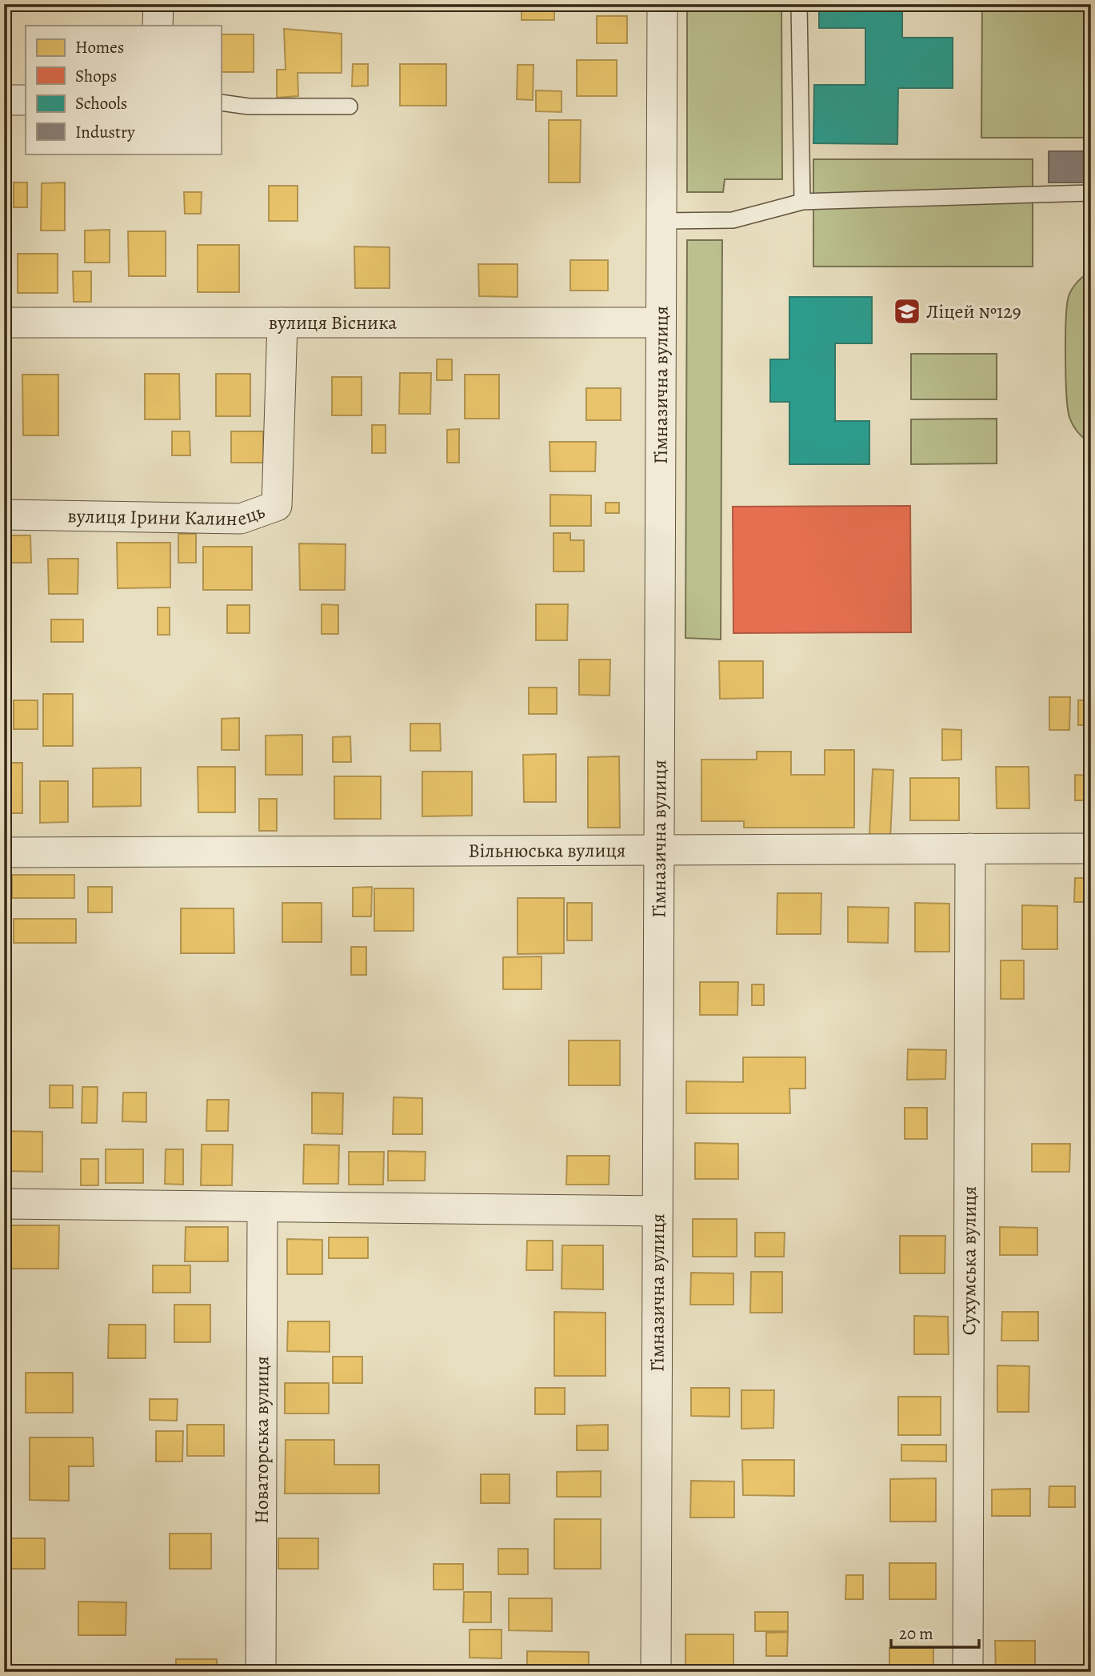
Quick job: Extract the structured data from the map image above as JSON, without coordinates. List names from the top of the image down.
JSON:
{
  "streets": {
    "street": [
      "вулиця Вісника",
      "Гімназична вулиця",
      "вулиця Ірини Калинець",
      "Вільнюська вулиця",
      "Сухумська вулиця",
      "Новаторська вулиця"
    ]
  },
  "crossings": [
    ["вулиця Вісника", "Гімназична вулиця"],
    ["вулиця Вісника", "вулиця Ірини Калинець"],
    ["Гімназична вулиця", "Вільнюська вулиця"],
    ["Вільнюська вулиця", "Сухумська вулиця"]
  ],
  "places": {
    "school or university": ["Ліцей №129"]
  },
  "legend": [
    "Homes",
    "Shops",
    "Schools",
    "Industry"
  ],
  "scale_bar": "20 m"
}
